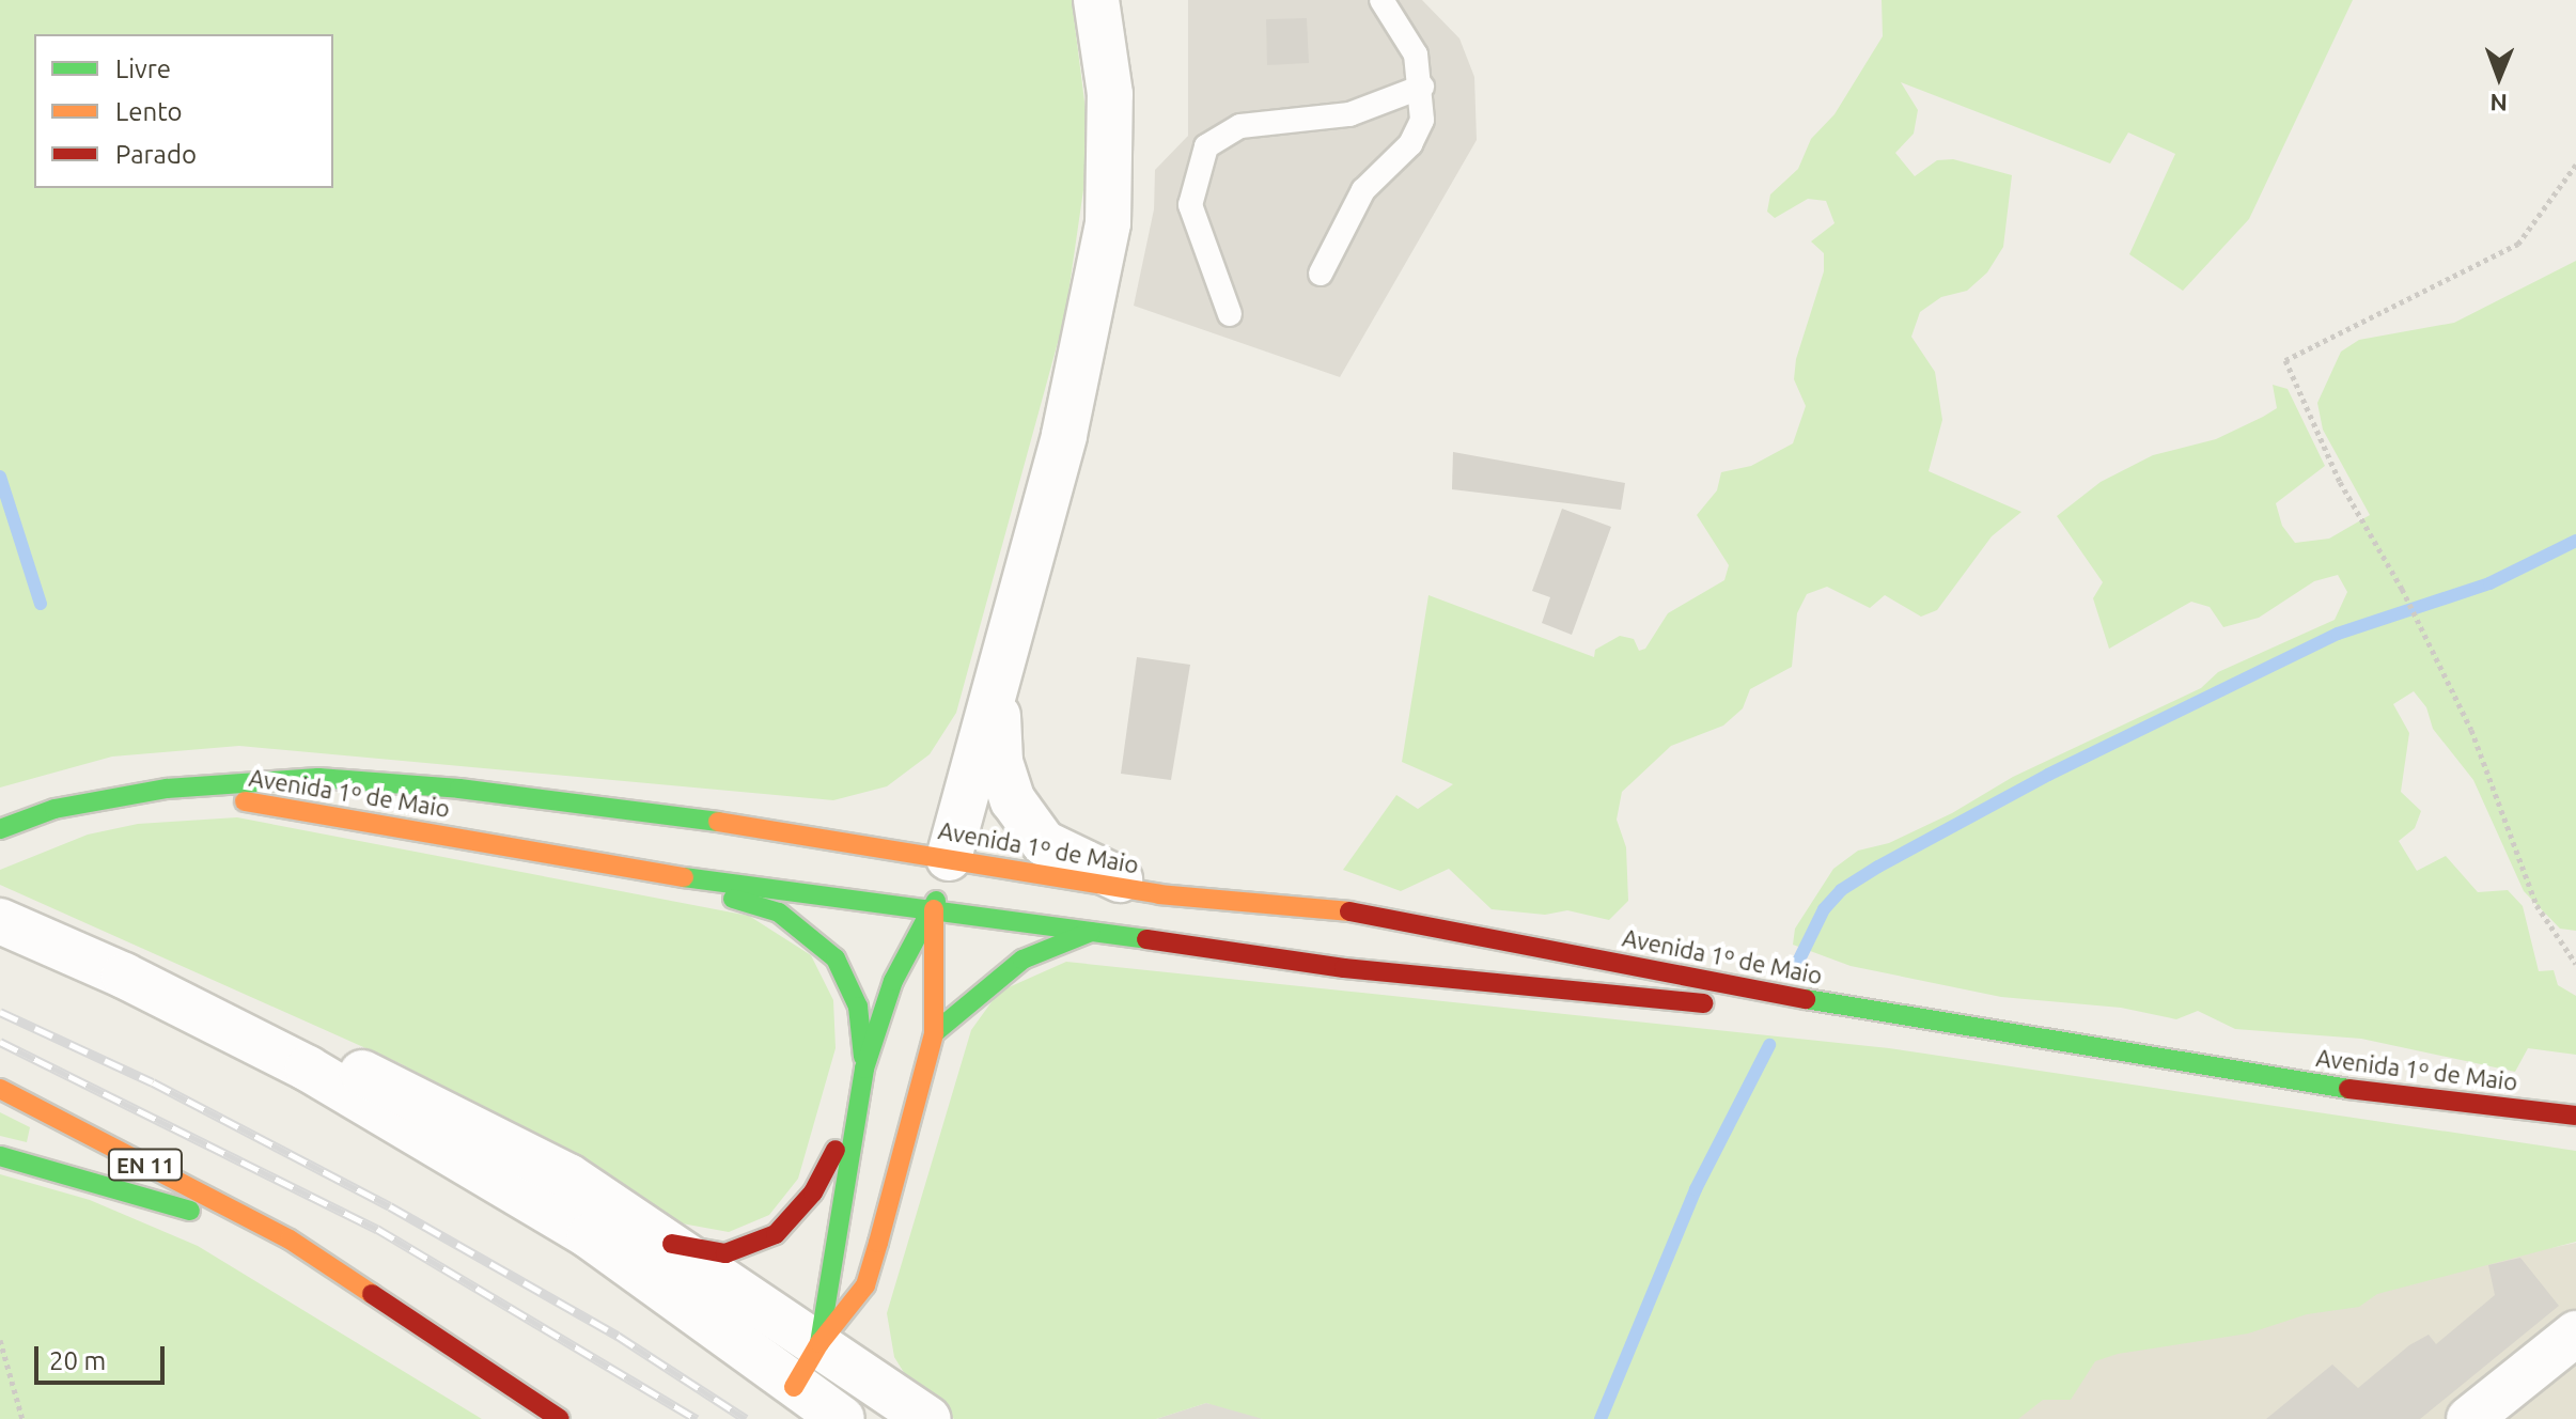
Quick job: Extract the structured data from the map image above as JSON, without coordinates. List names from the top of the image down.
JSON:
{
  "streets": {
    "main road": ["Avenida 1º de Maio", "EN 11"]
  },
  "legend": ["Livre", "Lento", "Parado"],
  "scale_bar": "20 m",
  "north": "bottom"
}
